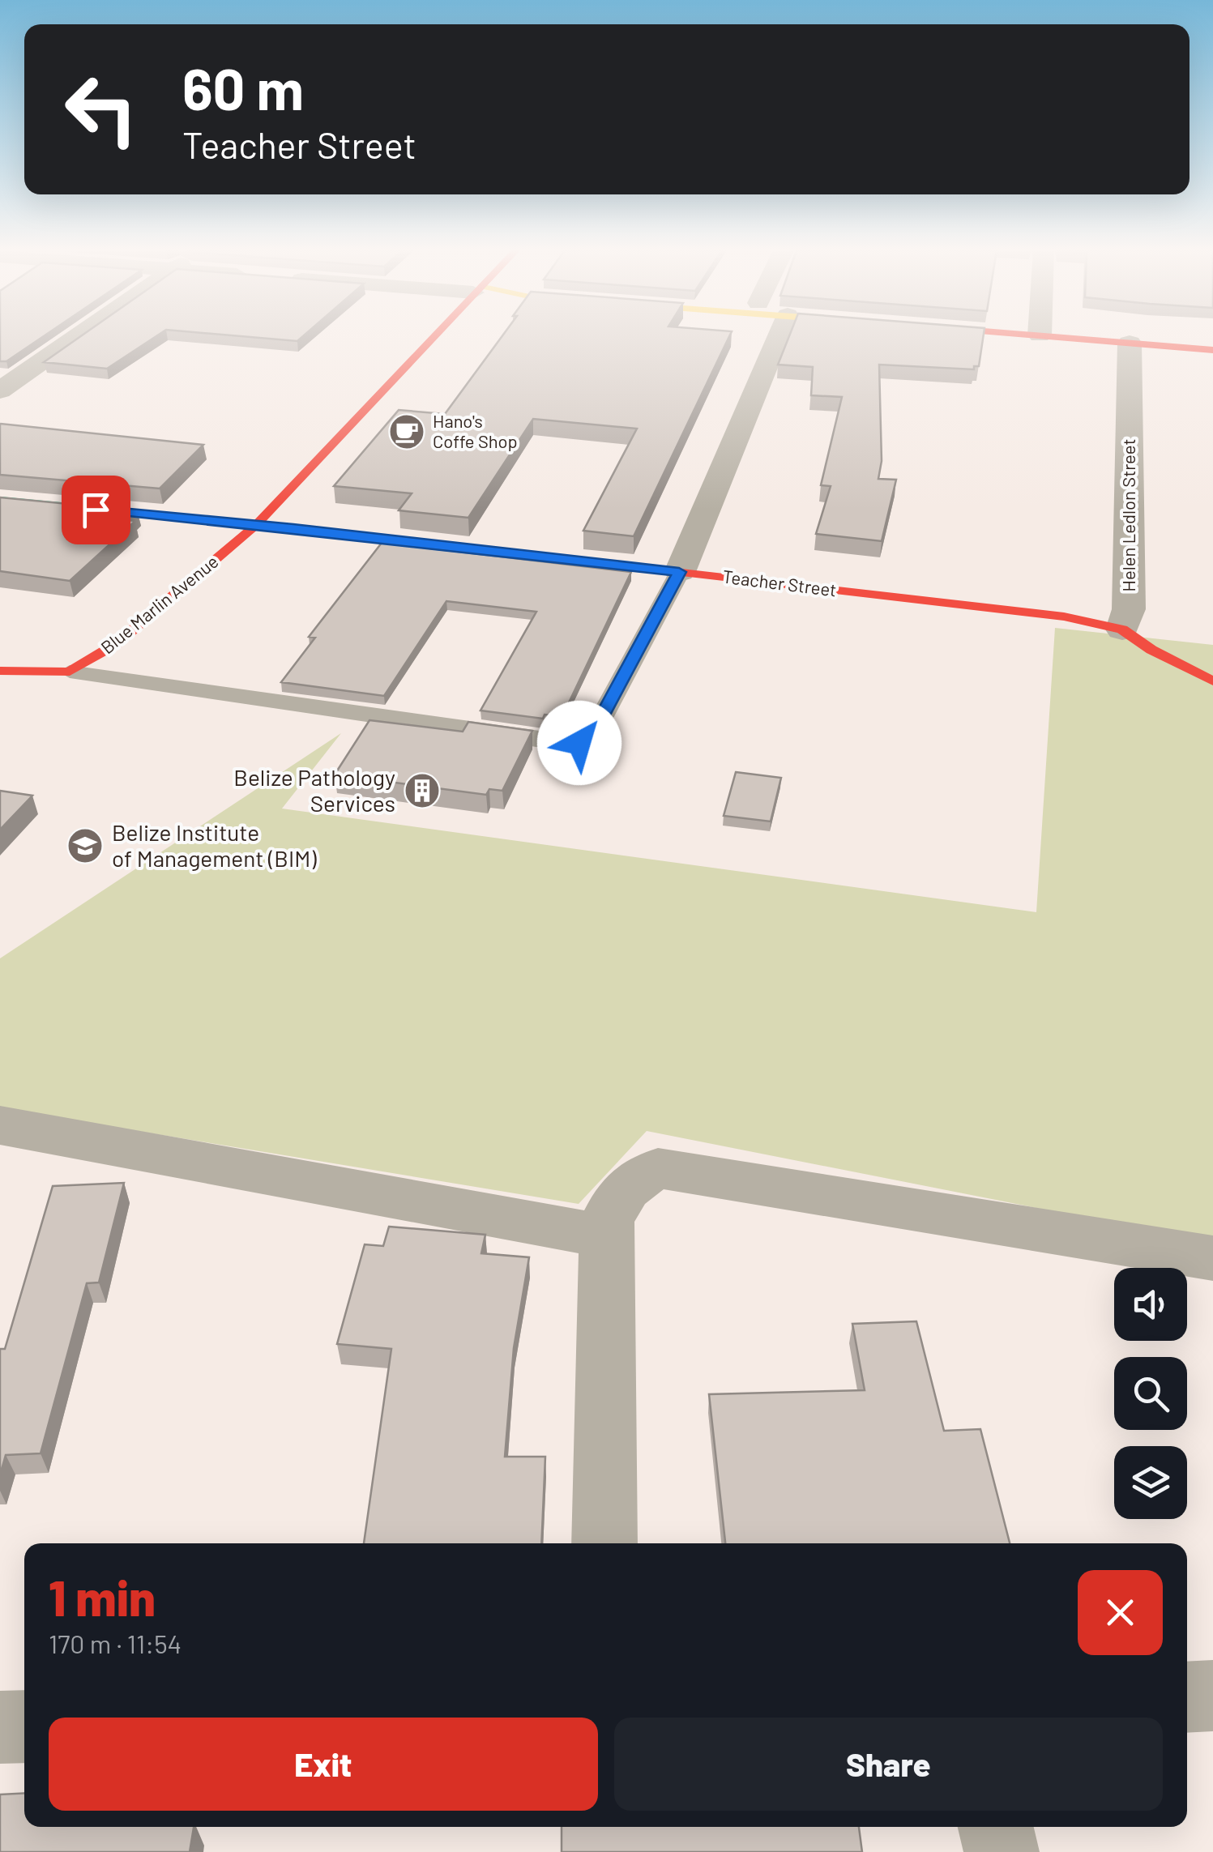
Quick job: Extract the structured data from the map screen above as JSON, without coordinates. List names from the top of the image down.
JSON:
{
  "streets": {
    "street": ["Helen Ledlon Street", "Teacher Street", "Blue Marlin Avenue"]
  },
  "crossings": [
    ["Helen Ledlon Street", "Teacher Street"],
    ["Teacher Street", "Blue Marlin Avenue"]
  ],
  "places": {
    "cafe": ["Hano's Coffe Shop"],
    "building": ["Belize Pathology Services"],
    "school or university": ["Belize Institute of Management (BIM)"]
  },
  "page": {
    "turn": ["60 m", "Teacher Street"],
    "heading": ["1 min", "170 m · 11:54"],
    "buttons": ["Exit", "Share"]
  }
}
